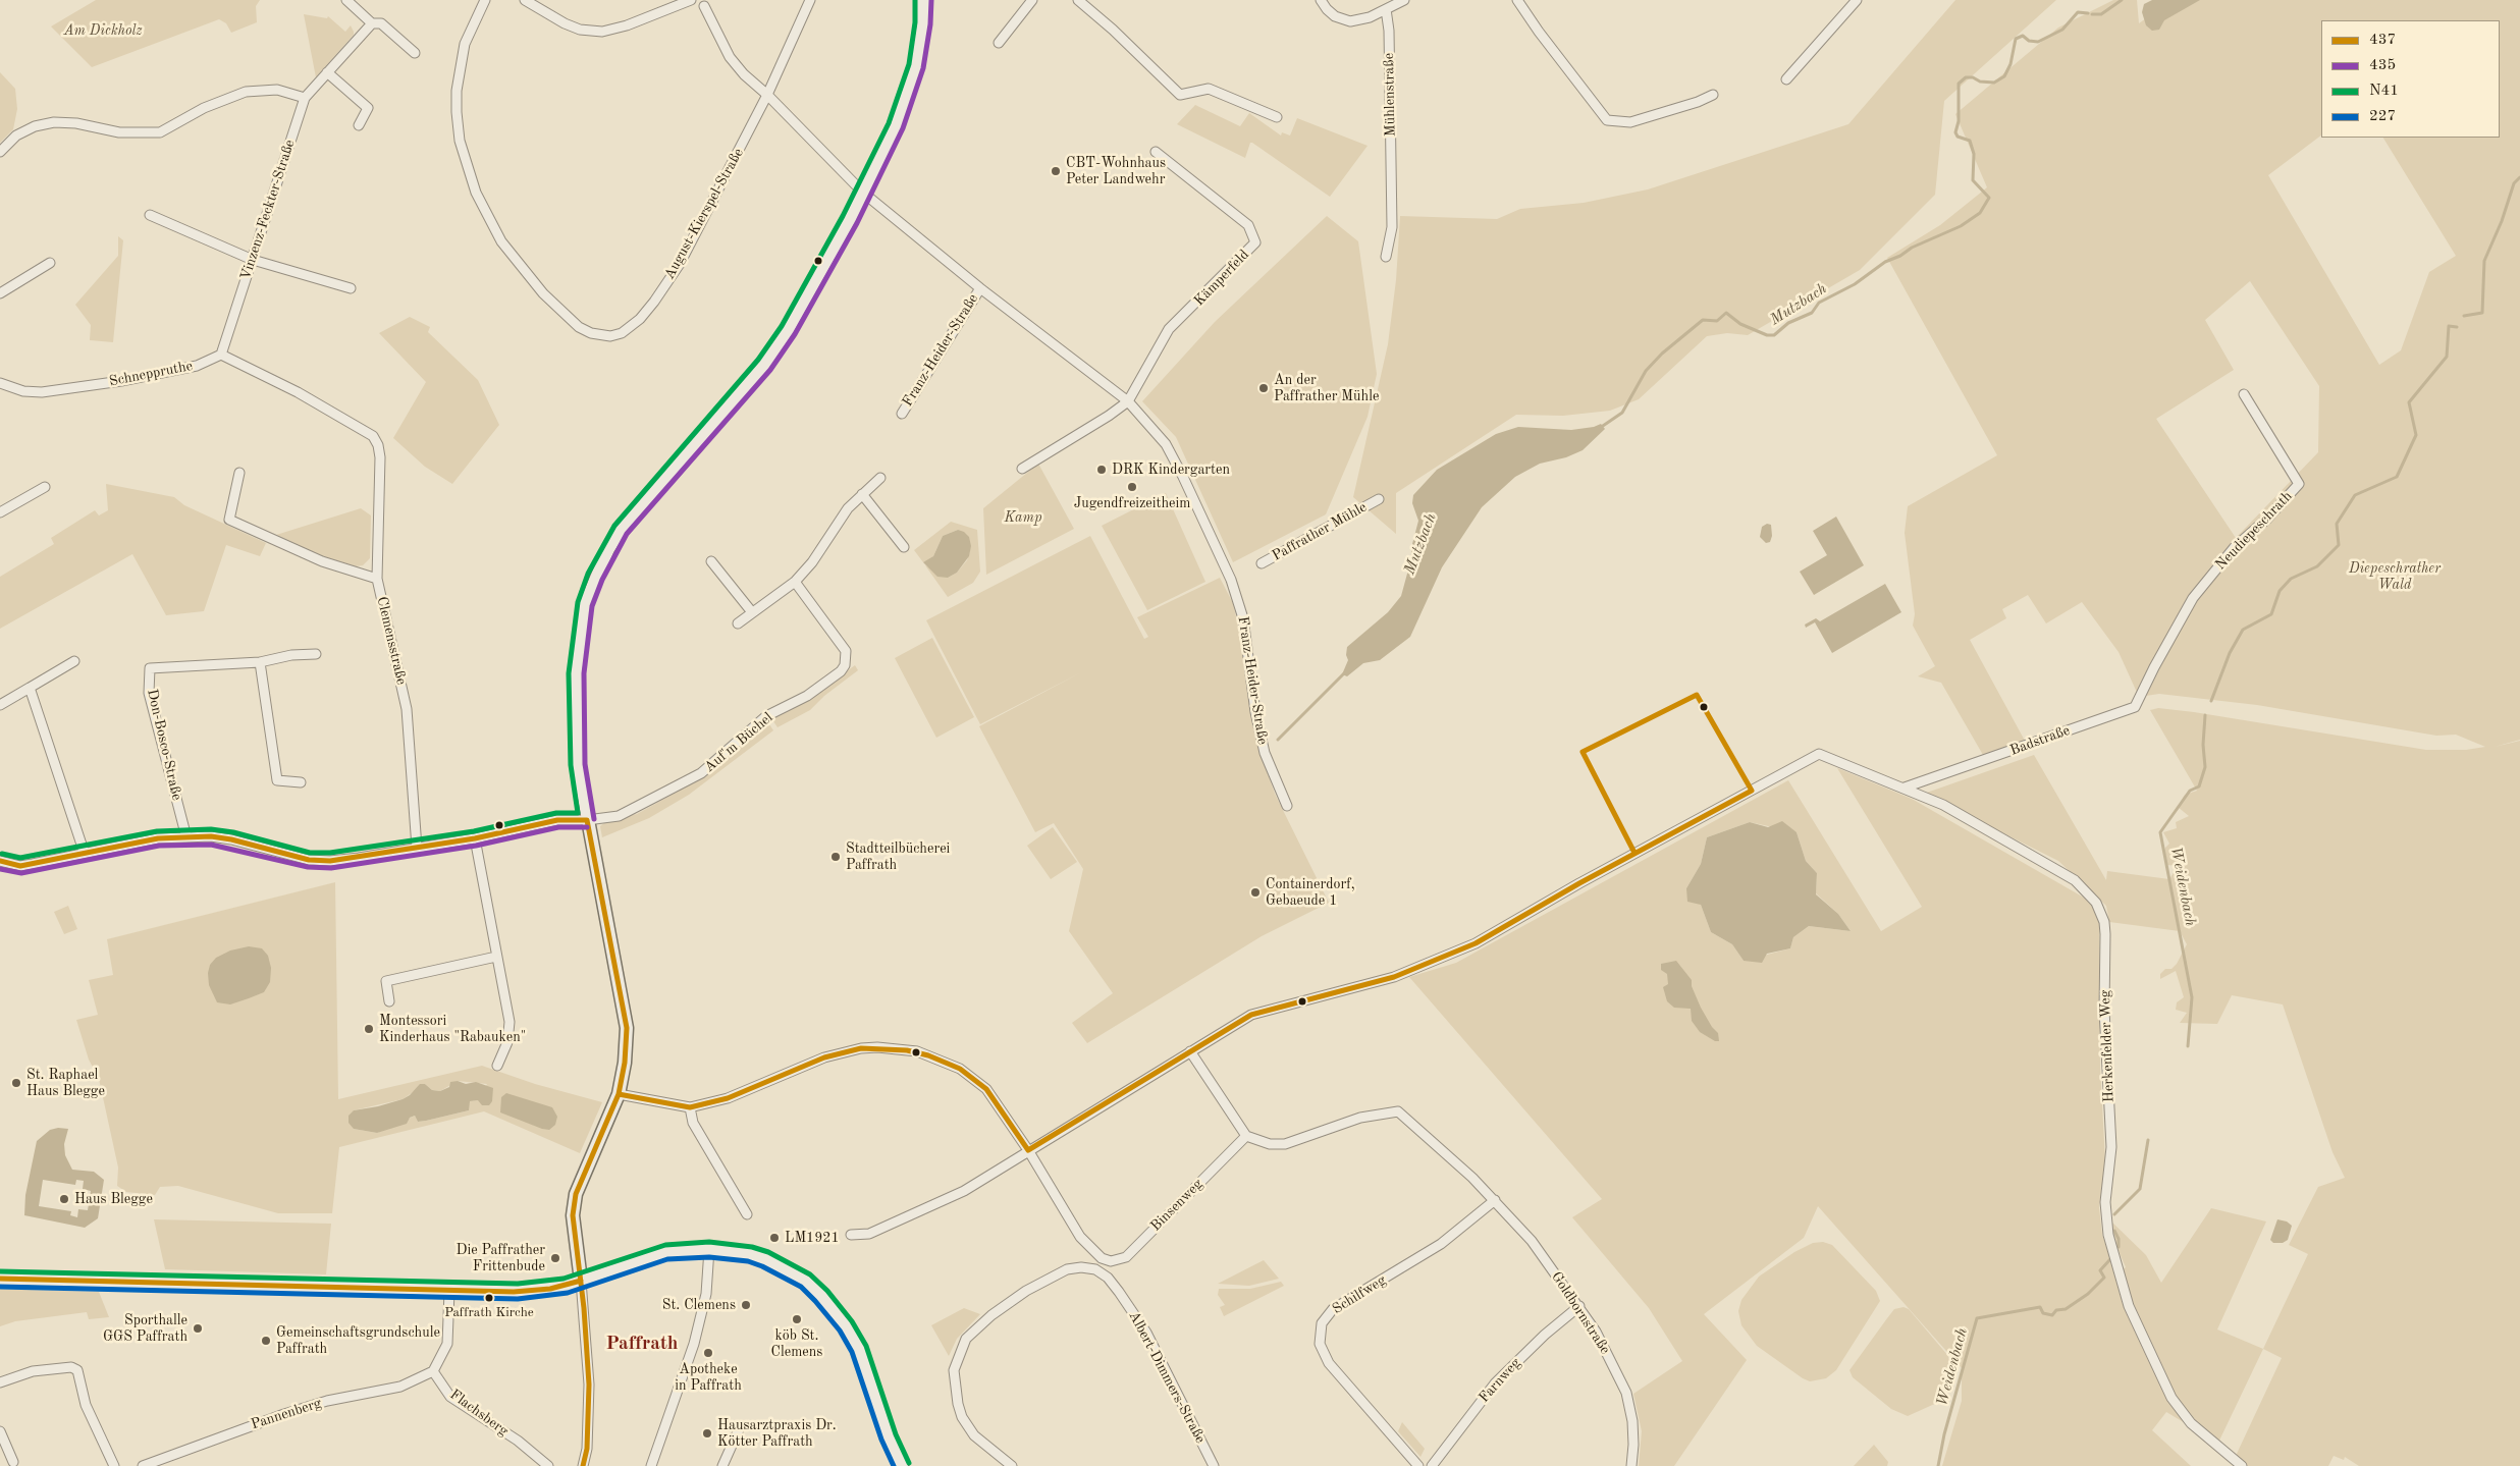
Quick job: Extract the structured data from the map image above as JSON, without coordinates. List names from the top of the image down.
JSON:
{
  "streets": {
    "street": [
      "Mühlenstraße",
      "Vinzenz-Feckter-Straße",
      "August-Kierspel-Straße",
      "Kämperfeld",
      "Franz-Heider-Straße",
      "Schneppruthe",
      "Neudiepeschrath",
      "Paffrather Mühle",
      "Clemensstraße",
      "Badstraße",
      "Auf'm Büchel",
      "Don-Bosco-Straße",
      "Herkenfelder Weg",
      "Binsenweg",
      "Schilfweg",
      "Goldbornstraße",
      "Albert-Dimmers-Straße",
      "Farnweg",
      "Flachsberg",
      "Pannenberg"
    ]
  },
  "crossings": [
    ["Vinzenz-Feckter-Straße", "Schneppruthe"],
    ["Vinzenz-Feckter-Straße", "Clemensstraße"],
    ["August-Kierspel-Straße", "Franz-Heider-Straße"],
    ["Kämperfeld", "Franz-Heider-Straße"],
    ["Schneppruthe", "Clemensstraße"],
    ["Neudiepeschrath", "Badstraße"],
    ["Badstraße", "Herkenfelder Weg"],
    ["Binsenweg", "Goldbornstraße"],
    ["Schilfweg", "Goldbornstraße"],
    ["Goldbornstraße", "Farnweg"],
    ["Flachsberg", "Pannenberg"]
  ],
  "districts": ["Paffrath"],
  "water": ["Mutzbach", "Weidenbach"],
  "parks": ["Am Dickholz", "Kamp", "Diepeschrather Wald"],
  "places": [
    "CBT-Wohnhaus Peter Landwehr",
    "An der Paffrather Mühle",
    "DRK Kindergarten",
    "Jugendfreizeitheim",
    "Stadtteilbücherei Paffrath",
    "Containerdorf, Gebaeude 1",
    "Montessori Kinderhaus \"Rabauken\"",
    "St. Raphael Haus Blegge",
    "Haus Blegge",
    "LM1921",
    "Die Paffrather Frittenbude",
    "Paffrath Kirche",
    "St. Clemens",
    "köb St. Clemens",
    "Sporthalle GGS Paffrath",
    "Gemeinschaftsgrundschule Paffrath",
    "Apotheke in Paffrath",
    "Hausarztpraxis Dr. Kötter Paffrath"
  ],
  "lines": [
    "transit line 435",
    "transit line N41",
    "transit line 437",
    "transit line 227"
  ],
  "legend": [
    "437",
    "435",
    "N41",
    "227"
  ]
}
